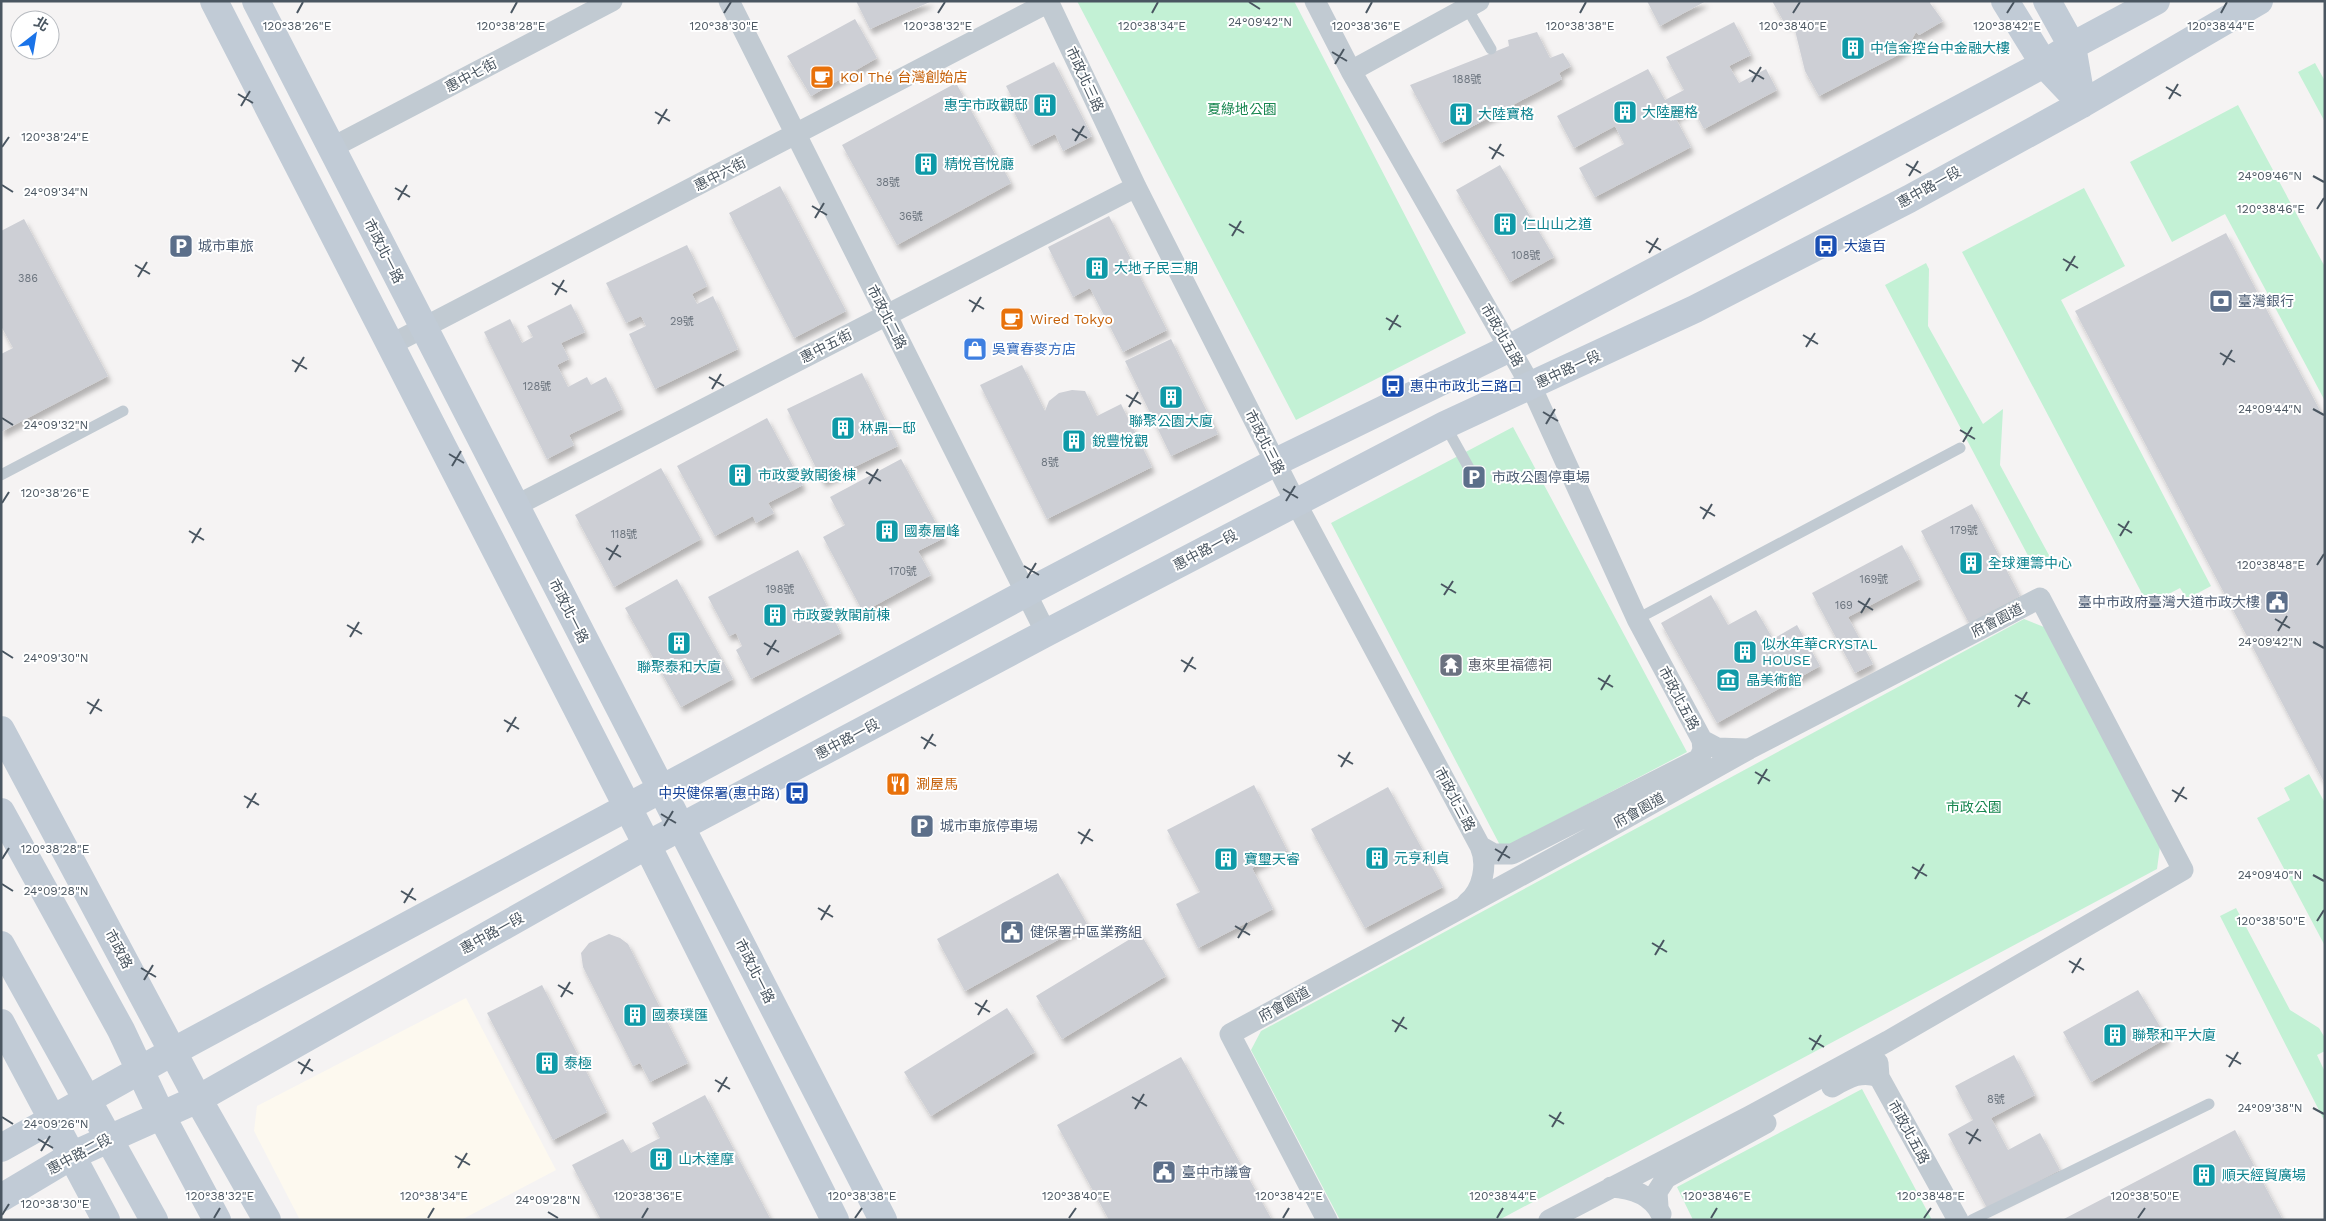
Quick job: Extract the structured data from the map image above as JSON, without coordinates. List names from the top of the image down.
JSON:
{
  "streets": {
    "street": [
      "惠中七街",
      "市政北三路",
      "惠中六街",
      "惠中路一段",
      "市政北一路",
      "市政北二路",
      "市政北五路",
      "惠中五街",
      "府會園道",
      "市政路",
      "惠中路二段"
    ]
  },
  "crossings": [
    ["惠中七街", "市政北一路"],
    ["市政北三路", "惠中六街"],
    ["市政北三路", "惠中路一段"],
    ["市政北三路", "惠中五街"],
    ["市政北三路", "府會園道"],
    ["惠中六街", "市政北一路"],
    ["惠中六街", "市政北二路"],
    ["惠中路一段", "市政北一路"],
    ["惠中路一段", "市政北二路"],
    ["惠中路一段", "市政北五路"],
    ["惠中路一段", "市政路"],
    ["惠中路一段", "惠中路二段"],
    ["市政北一路", "惠中五街"],
    ["市政北二路", "惠中五街"],
    ["市政北五路", "府會園道"]
  ],
  "parks": ["夏綠地公園", "市政公園"],
  "places": {
    "building": [
      "中信金控台中金融大樓",
      "惠宇市政觀邸",
      "大陸麗格",
      "大陸寶格",
      "精悅音悅廳",
      "仁山山之道",
      "大地子民三期",
      "聯聚公園大廈",
      "林鼎一邸",
      "銳豐悅觀",
      "市政愛敦閣後棟",
      "國泰層峰",
      "全球運籌中心",
      "市政愛敦閣前棟",
      "聯聚泰和大廈",
      "似水年華CRYSTAL HOUSE",
      "元亨利貞",
      "寶璽天睿",
      "國泰璞匯",
      "聯聚和平大廈",
      "泰極",
      "山木達摩",
      "順天經貿廣場"
    ],
    "cafe": ["KOI Thé 台灣創始店", "Wired Tokyo"],
    "parking": ["城市車旅", "市政公園停車場", "城市車旅停車場"],
    "bus stop": ["大遠百", "惠中市政北三路口", "中央健保署(惠中路)"],
    "bank": ["臺灣銀行"],
    "shop": ["吳寶春麥方店"],
    "public building": ["臺中市政府臺灣大道市政大樓", "健保署中區業務組", "臺中市議會"],
    "temple": ["惠來里福德祠"],
    "museum": ["晶美術館"],
    "restaurant": ["涮屋馬"]
  },
  "house_numbers": [
    "188號",
    "38號",
    "36號",
    "108號",
    "386",
    "29號",
    "128號",
    "8號",
    "179號",
    "118號",
    "170號",
    "169號",
    "198號",
    "169",
    "8號"
  ],
  "north": "top right",
  "coordinates": [
    "24°09'42\"N",
    "120°38'26\"E",
    "120°38'28\"E",
    "120°38'30\"E",
    "120°38'32\"E",
    "120°38'34\"E",
    "120°38'36\"E",
    "120°38'38\"E",
    "120°38'40\"E",
    "120°38'42\"E",
    "120°38'44\"E",
    "120°38'24\"E",
    "24°09'46\"N",
    "24°09'34\"N",
    "120°38'46\"E",
    "24°09'44\"N",
    "24°09'32\"N",
    "120°38'48\"E",
    "24°09'30\"N",
    "24°09'40\"N",
    "24°09'28\"N",
    "120°38'50\"E",
    "24°09'38\"N",
    "24°09'26\"N"
  ]
}
